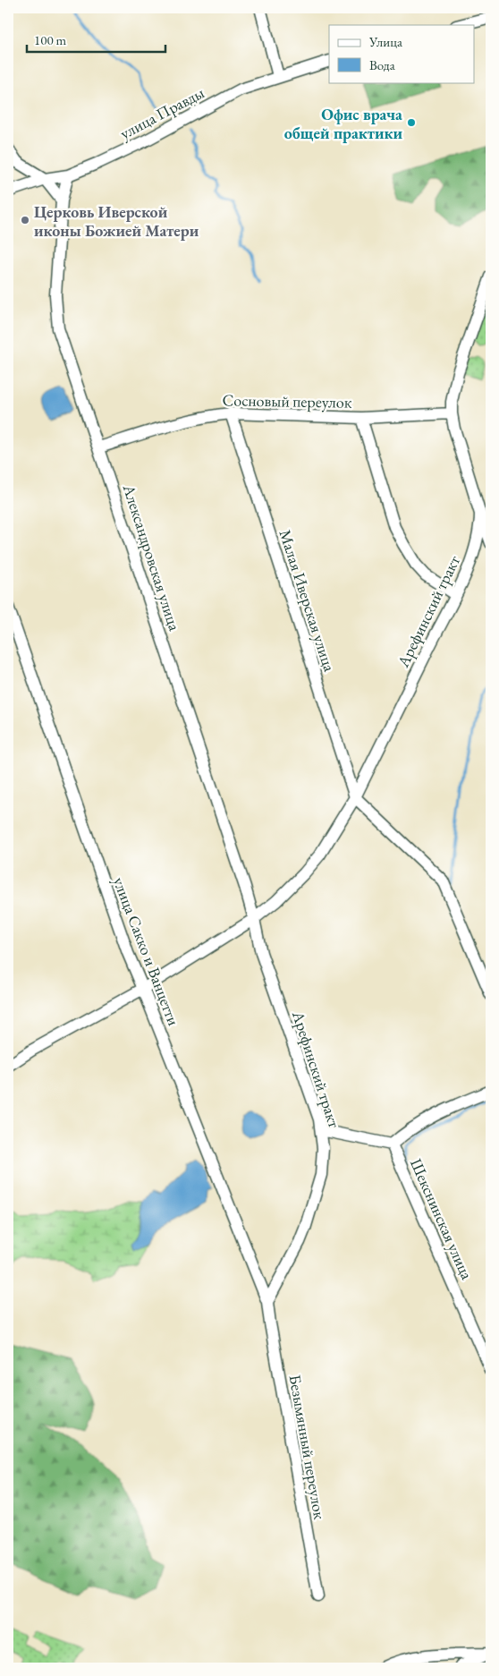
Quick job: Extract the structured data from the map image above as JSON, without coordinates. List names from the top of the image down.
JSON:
{
  "streets": {
    "street": [
      "улица Правды",
      "Сосновый переулок",
      "Александровская улица",
      "Малая Иверская улица",
      "Арефинский тракт",
      "улица Сакко и Ванцетти",
      "Шекснинская улица",
      "Безымянный переулок"
    ]
  },
  "crossings": [
    ["улица Правды", "Александровская улица"],
    ["Сосновый переулок", "Александровская улица"],
    ["Сосновый переулок", "Малая Иверская улица"],
    ["Сосновый переулок", "Арефинский тракт"],
    ["Александровская улица", "Арефинский тракт"],
    ["Малая Иверская улица", "Арефинский тракт"],
    ["Арефинский тракт", "улица Сакко и Ванцетти"],
    ["Арефинский тракт", "Безымянный переулок"],
    ["улица Сакко и Ванцетти", "Безымянный переулок"]
  ],
  "places": ["Офис врача общей практики", "Церковь Иверской иконы Божией Матери"],
  "legend": ["Улица", "Вода"],
  "scale_bar": "100 m"
}
